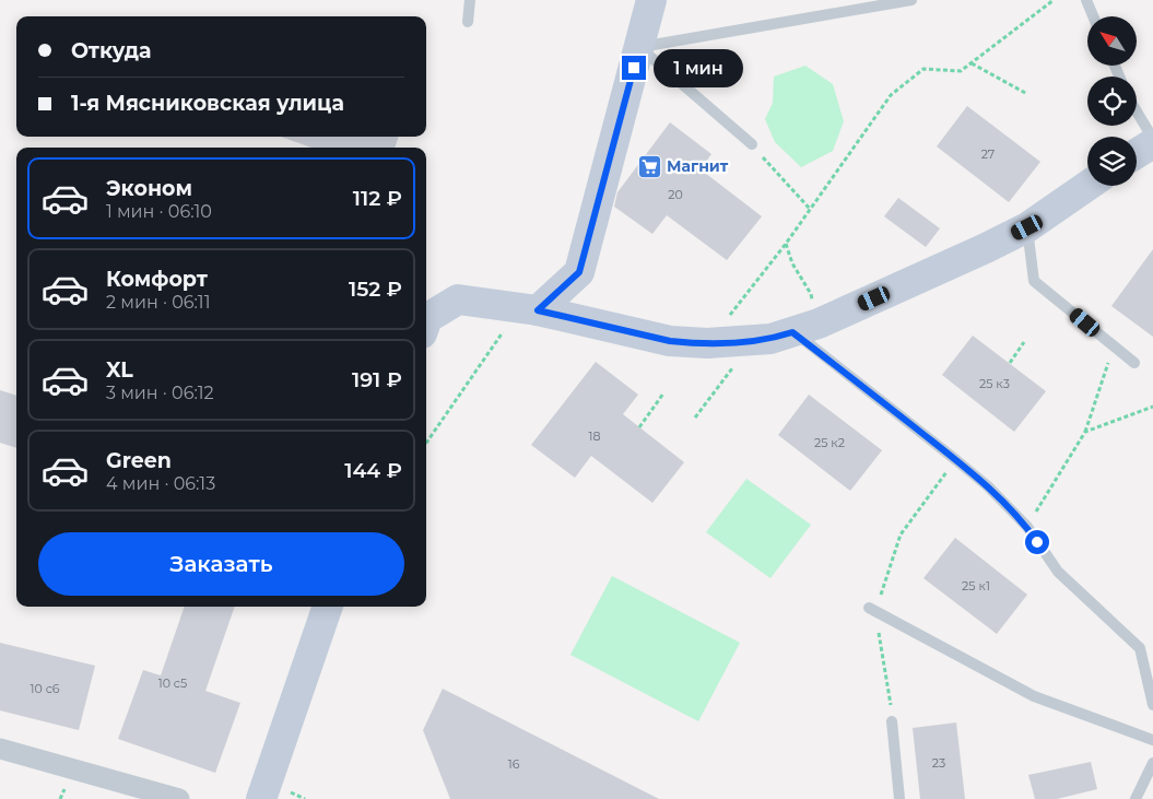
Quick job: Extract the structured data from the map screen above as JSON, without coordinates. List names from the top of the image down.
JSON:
{
  "places": {
    "supermarket": ["Магнит"]
  },
  "house_numbers": [
    "27",
    "20",
    "25 к3",
    "18",
    "25 к2",
    "25 к1",
    "10 с5",
    "10 с6",
    "23",
    "16"
  ],
  "north": "top left",
  "page": {
    "banner": ["Откуда", "1-я Мясниковская улица"],
    "bubble": "1 мин",
    "list": [
      {
        "name": "Эконом",
        "note": "1 мин · 06:10",
        "value": "112 ₽"
      },
      {
        "name": "Комфорт",
        "note": "2 мин · 06:11",
        "value": "152 ₽"
      },
      {
        "name": "XL",
        "note": "3 мин · 06:12",
        "value": "191 ₽"
      },
      {
        "name": "Green",
        "note": "4 мин · 06:13",
        "value": "144 ₽"
      }
    ],
    "buttons": "Заказать"
  }
}
